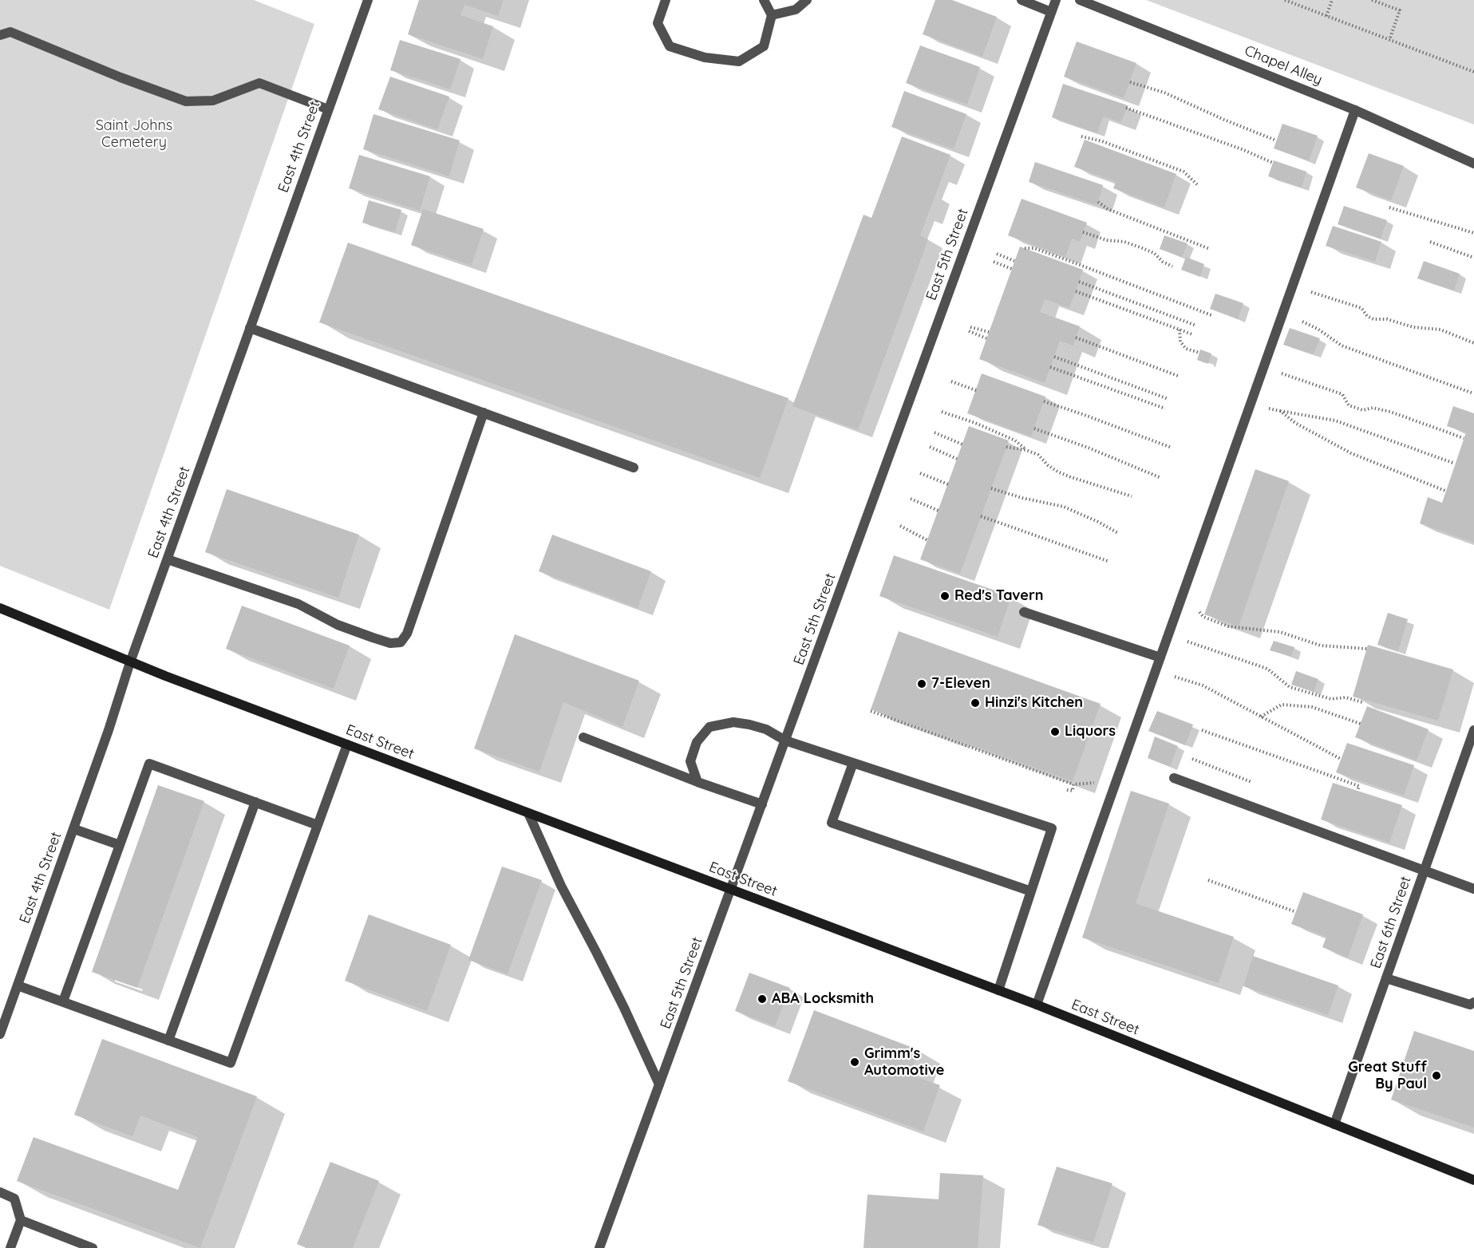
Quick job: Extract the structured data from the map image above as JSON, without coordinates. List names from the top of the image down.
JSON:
{
  "streets": {
    "main road": ["East Street"],
    "street": [
      "Chapel Alley",
      "East 4th Street",
      "East 5th Street",
      "East 6th Street"
    ]
  },
  "crossings": [
    ["East 4th Street", "East Street"],
    ["East 5th Street", "East Street"],
    ["East Street", "East 6th Street"]
  ],
  "parks": ["Saint Johns Cemetery"],
  "places": [
    "Red's Tavern",
    "7-Eleven",
    "Hinzi's Kitchen",
    "Liquors",
    "ABA Locksmith",
    "Grimm's Automotive",
    "Great Stuff By Paul"
  ]
}
